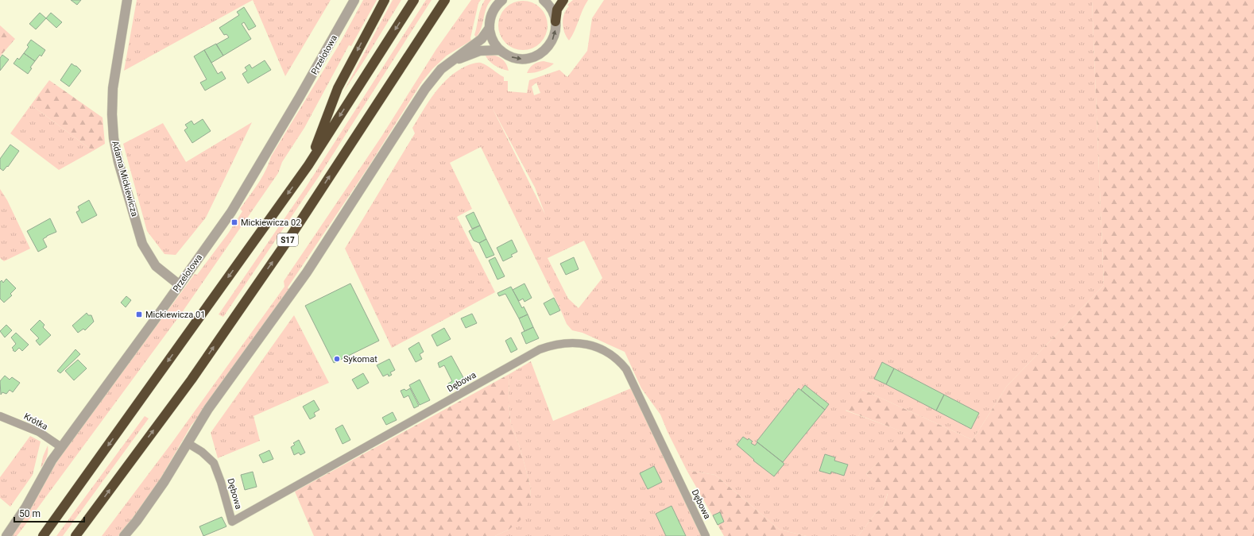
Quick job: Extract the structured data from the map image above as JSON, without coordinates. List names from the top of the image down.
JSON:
{
  "streets": {
    "highway": ["S17"],
    "street": [
      "Przelotowa",
      "Adama Mickiewicza",
      "Dębowa",
      "Krótka"
    ]
  },
  "crossings": [
    ["Przelotowa", "Adama Mickiewicza"],
    ["Przelotowa", "Krótka"]
  ],
  "places": {
    "transit": ["Mickiewicza 02", "Mickiewicza 01"],
    "other": ["Sykomat"]
  },
  "scale_bar": "50 m"
}
